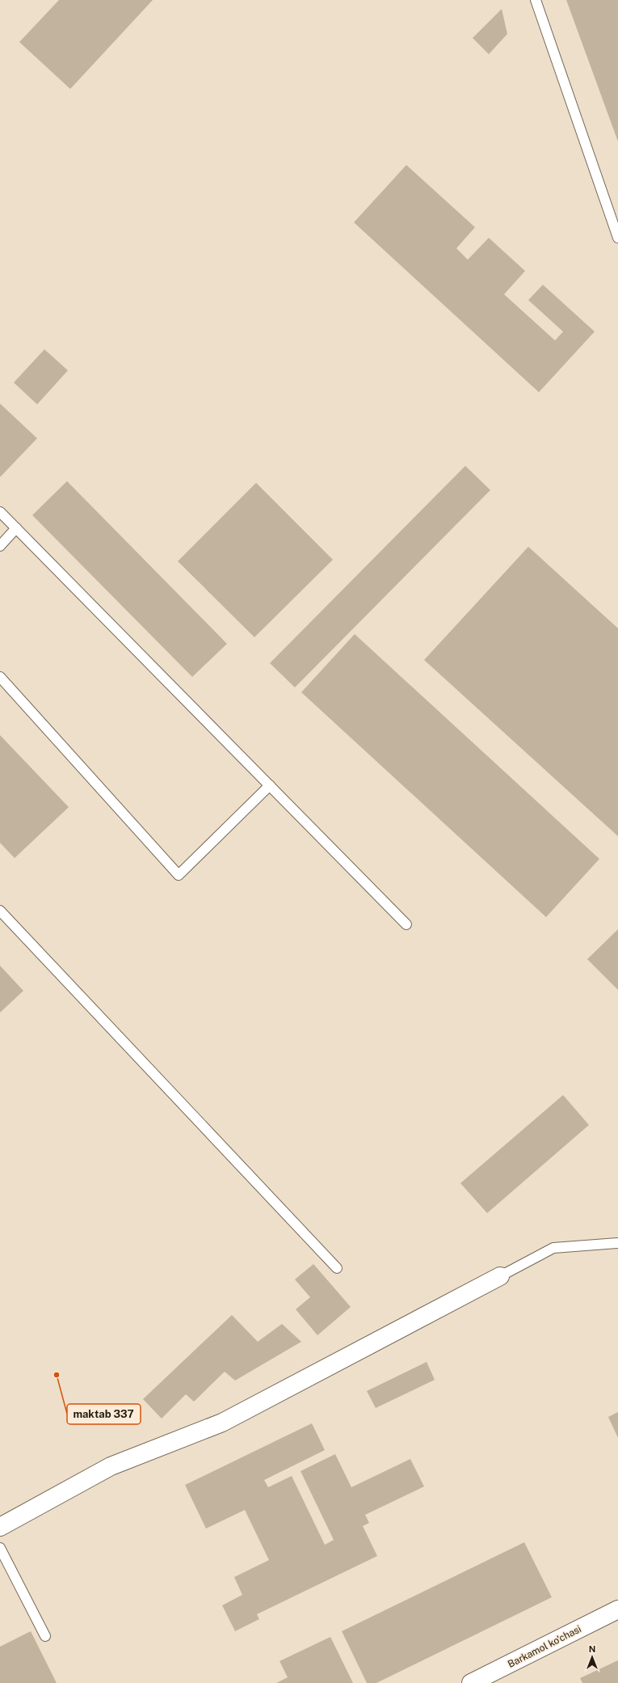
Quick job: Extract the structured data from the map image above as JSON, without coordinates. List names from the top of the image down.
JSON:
{
  "streets": {
    "street": ["Barkamol ko'chasi"]
  },
  "places": ["maktab 337"],
  "north": "top"
}
